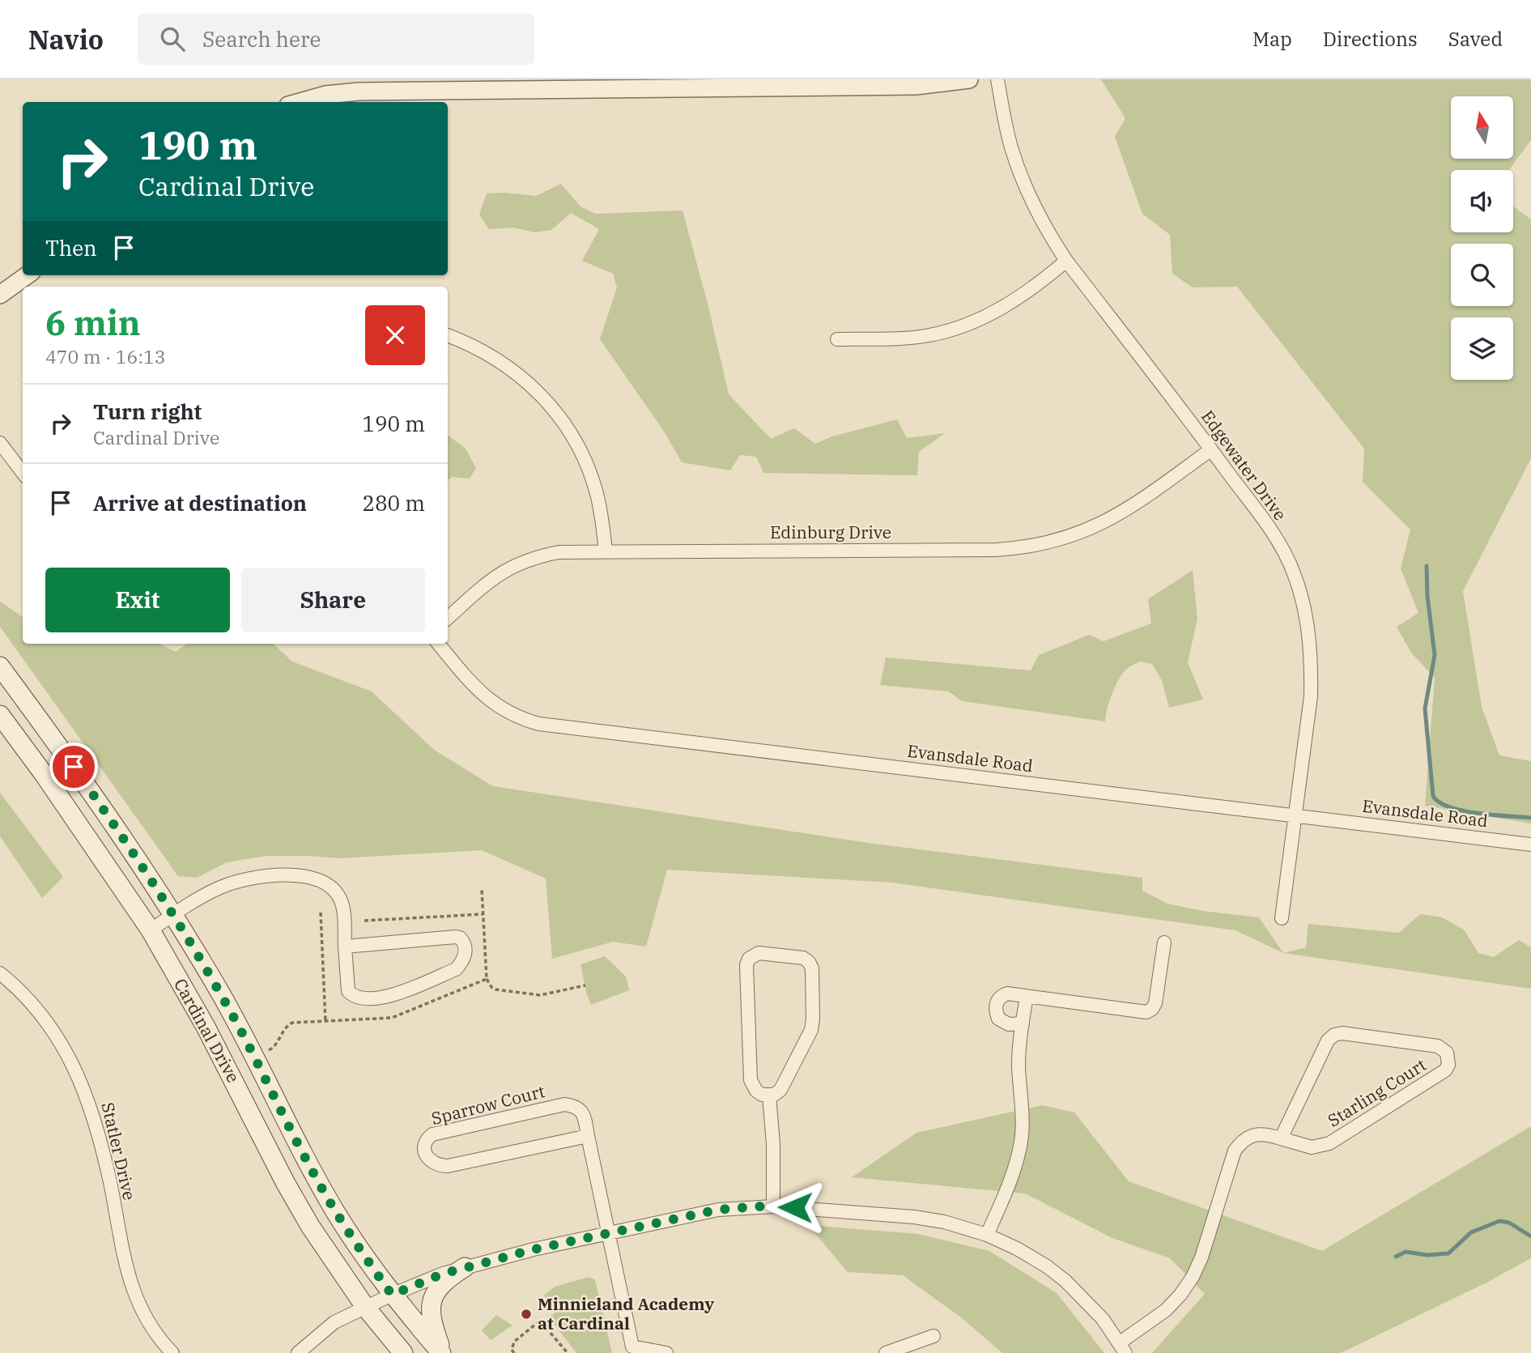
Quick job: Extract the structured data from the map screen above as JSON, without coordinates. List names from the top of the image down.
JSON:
{
  "streets": {
    "main road": ["Cardinal Drive"],
    "street": [
      "Edgewater Drive",
      "Edinburg Drive",
      "Evansdale Road",
      "Starling Court",
      "Sparrow Court",
      "Statler Drive"
    ]
  },
  "crossings": [
    ["Edgewater Drive", "Edinburg Drive"],
    ["Edgewater Drive", "Evansdale Road"]
  ],
  "places": ["Minnieland Academy at Cardinal"],
  "north": "top",
  "page": {
    "header": "Navio",
    "search": "Search here",
    "nav": ["Map", "Directions", "Saved"],
    "turn": ["190 m", "Cardinal Drive"],
    "then": "Then",
    "heading": ["6 min", "470 m · 16:13"],
    "list": [
      {
        "name": "Turn right",
        "note": "Cardinal Drive",
        "value": "190 m"
      },
      {
        "name": "Arrive at destination",
        "value": "280 m"
      }
    ],
    "buttons": ["Exit", "Share"]
  }
}
